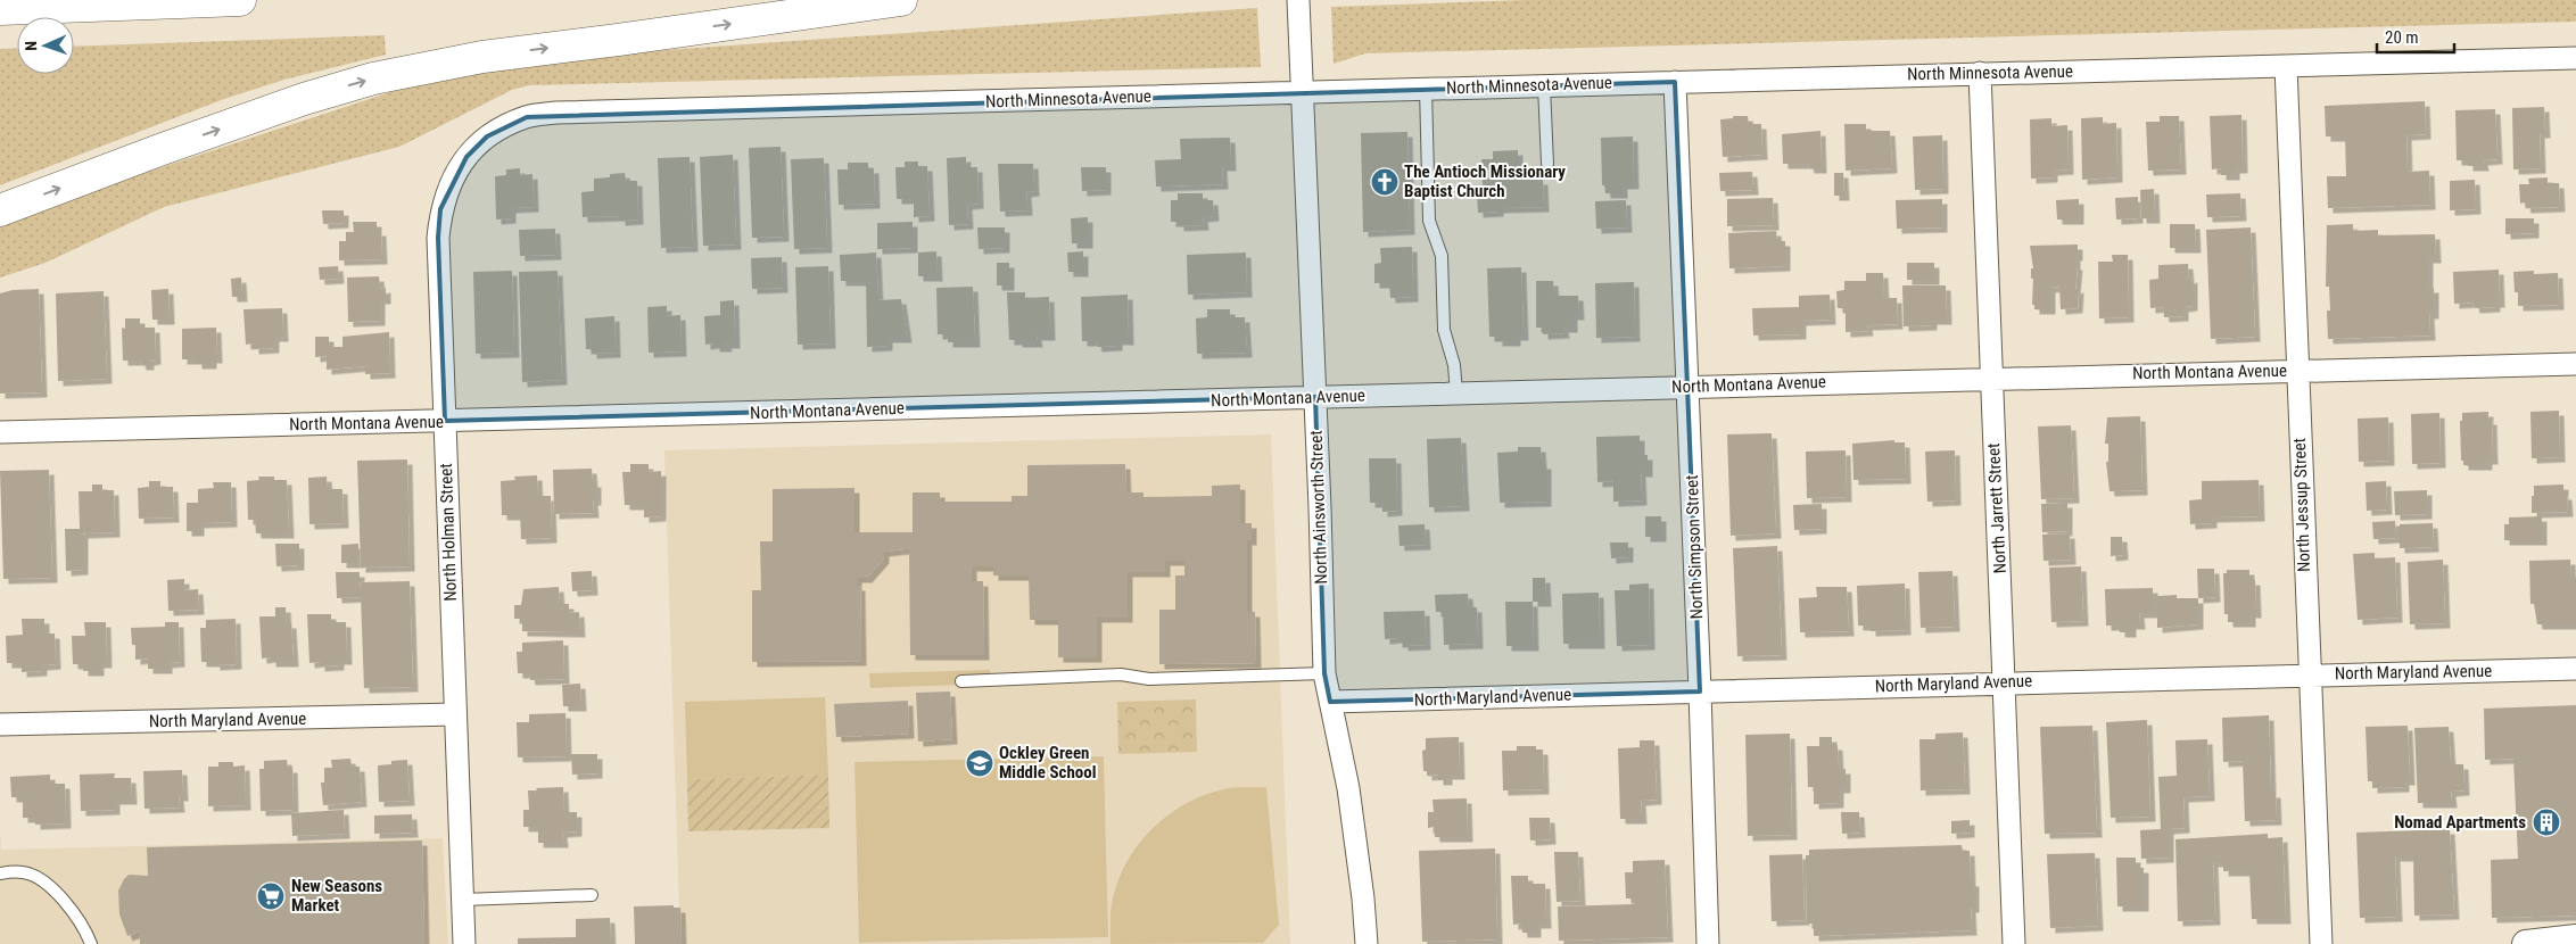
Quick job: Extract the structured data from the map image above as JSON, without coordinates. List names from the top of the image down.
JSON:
{
  "streets": {
    "street": [
      "North Minnesota Avenue",
      "North Montana Avenue",
      "North Jessup Street",
      "North Ainsworth Street",
      "North Jarrett Street",
      "North Holman Street",
      "North Simpson Street",
      "North Maryland Avenue"
    ]
  },
  "crossings": [
    ["North Minnesota Avenue", "North Jessup Street"],
    ["North Minnesota Avenue", "North Ainsworth Street"],
    ["North Minnesota Avenue", "North Jarrett Street"],
    ["North Minnesota Avenue", "North Holman Street"],
    ["North Minnesota Avenue", "North Simpson Street"],
    ["North Montana Avenue", "North Jessup Street"],
    ["North Montana Avenue", "North Ainsworth Street"],
    ["North Montana Avenue", "North Jarrett Street"],
    ["North Montana Avenue", "North Holman Street"],
    ["North Montana Avenue", "North Simpson Street"],
    ["North Jessup Street", "North Maryland Avenue"],
    ["North Ainsworth Street", "North Maryland Avenue"],
    ["North Jarrett Street", "North Maryland Avenue"],
    ["North Holman Street", "North Maryland Avenue"],
    ["North Simpson Street", "North Maryland Avenue"]
  ],
  "places": {
    "church": ["The Antioch Missionary Baptist Church"],
    "school or university": ["Ockley Green Middle School"],
    "building": ["Nomad Apartments"],
    "supermarket": ["New Seasons Market"]
  },
  "scale_bar": "20 m",
  "north": "left"
}
